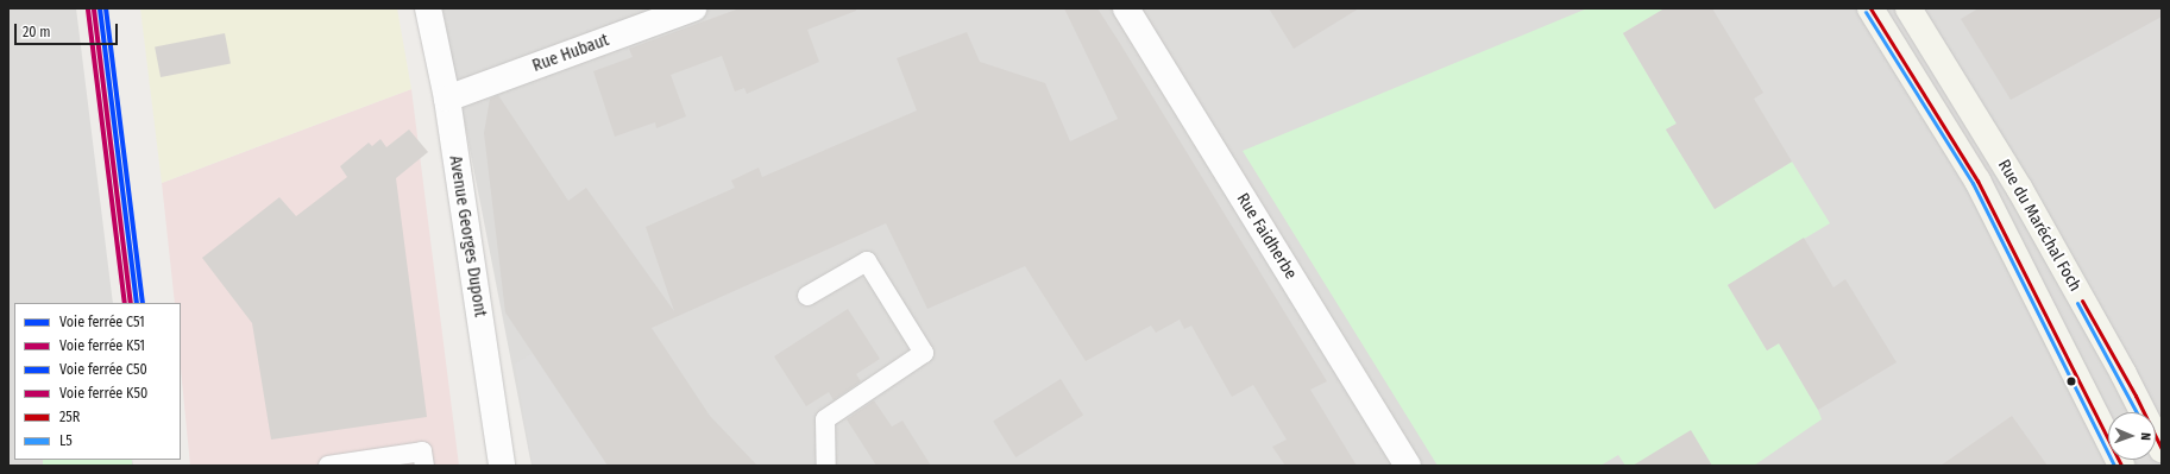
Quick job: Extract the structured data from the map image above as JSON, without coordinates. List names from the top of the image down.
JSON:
{
  "streets": {
    "main road": ["Rue du Maréchal Foch"],
    "street": ["Rue Hubaut", "Avenue Georges Dupont", "Rue Faidherbe"]
  },
  "crossings": [
    ["Rue Hubaut", "Avenue Georges Dupont"]
  ],
  "lines": [
    "rail line C51",
    "rail line C50",
    "transit line 25R",
    "rail line K51",
    "rail line K50",
    "transit line L5"
  ],
  "legend": [
    "Voie ferrée C51",
    "Voie ferrée K51",
    "Voie ferrée C50",
    "Voie ferrée K50",
    "25R",
    "L5"
  ],
  "scale_bar": "20 m",
  "north": "right"
}
